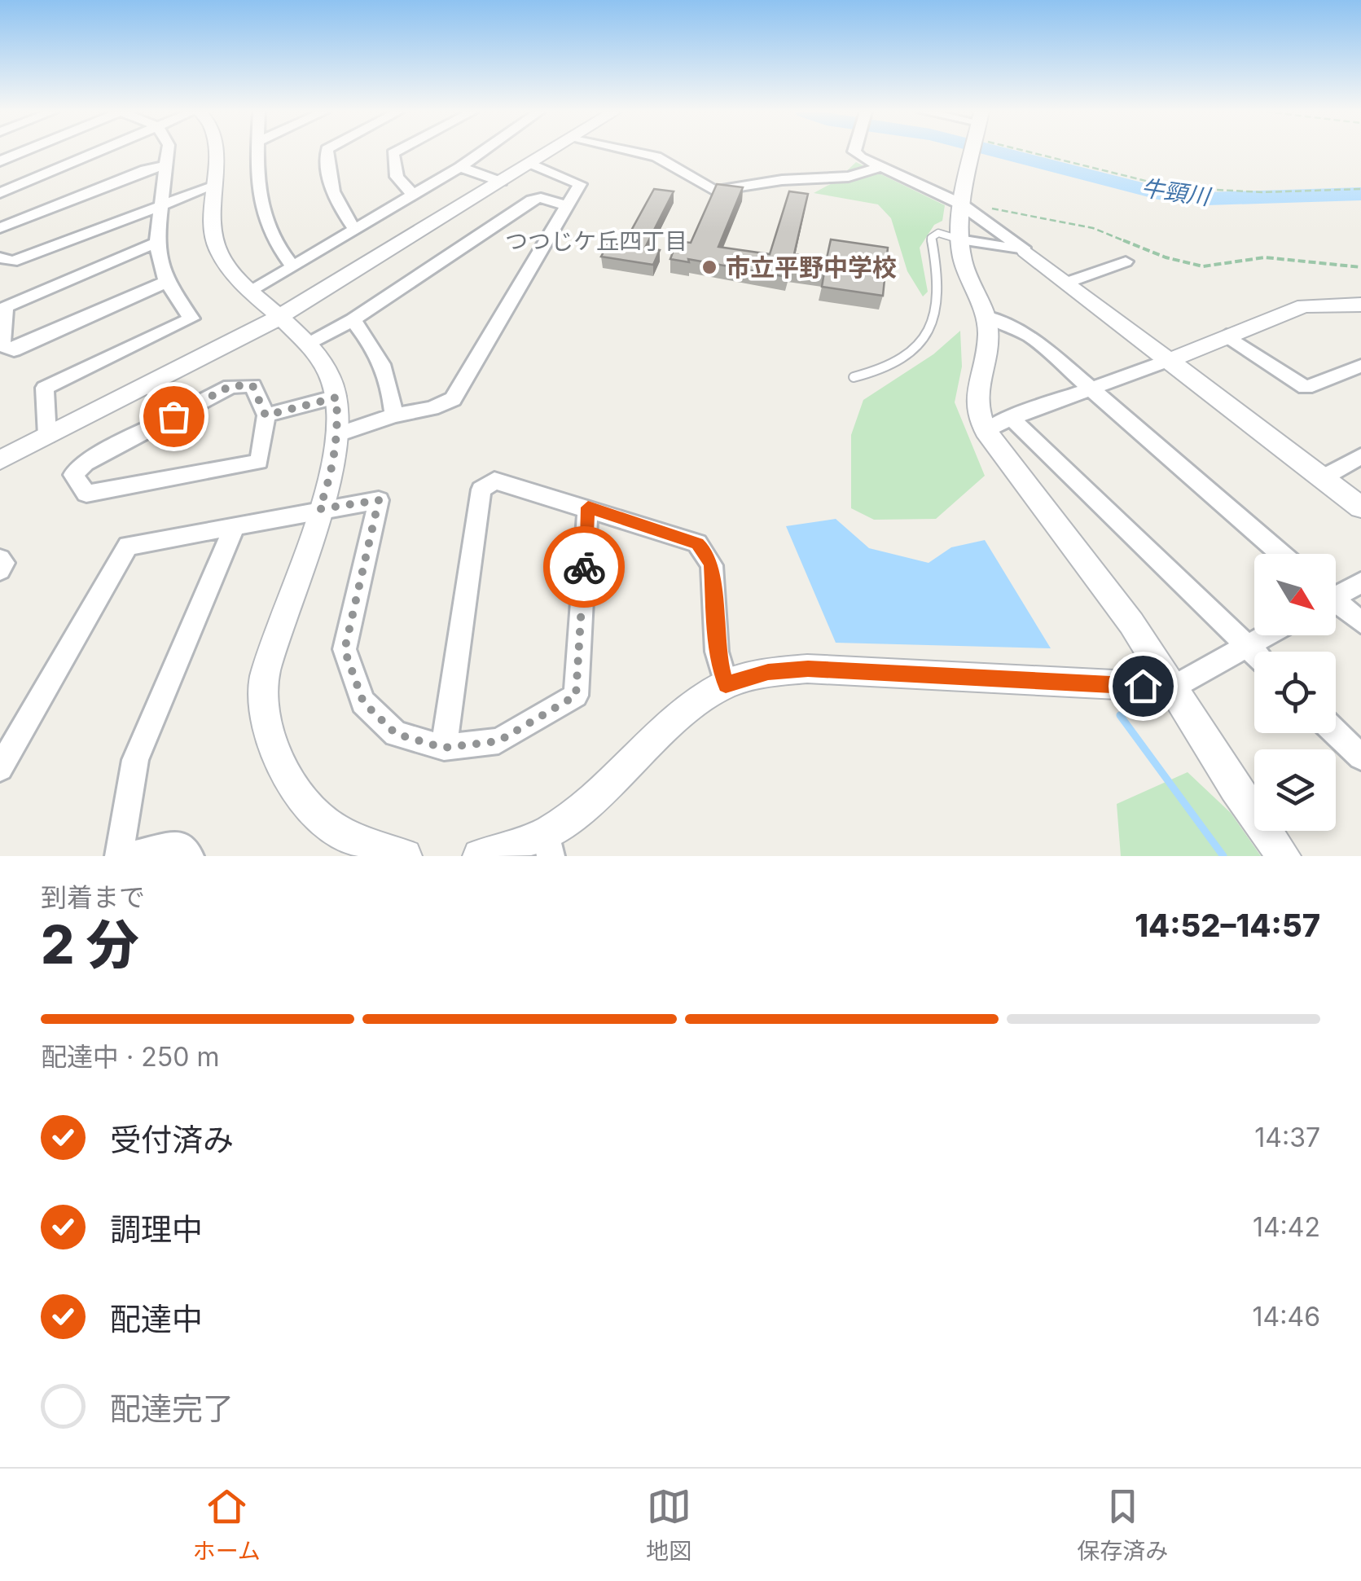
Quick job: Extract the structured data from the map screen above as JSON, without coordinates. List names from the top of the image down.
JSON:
{
  "districts": ["つつじケ丘四丁目"],
  "water": ["牛頸川"],
  "places": ["市立平野中学校"],
  "north": "bottom right",
  "page": {
    "heading": ["2 分", "到着まで", "14:52–14:57"],
    "bar": "配達中 · 250 m",
    "list": [
      ["受付済み", "14:37"],
      ["調理中", "14:42"],
      ["配達中", "14:46"],
      "配達完了"
    ],
    "tabs": ["ホーム", "地図", "保存済み"]
  }
}
